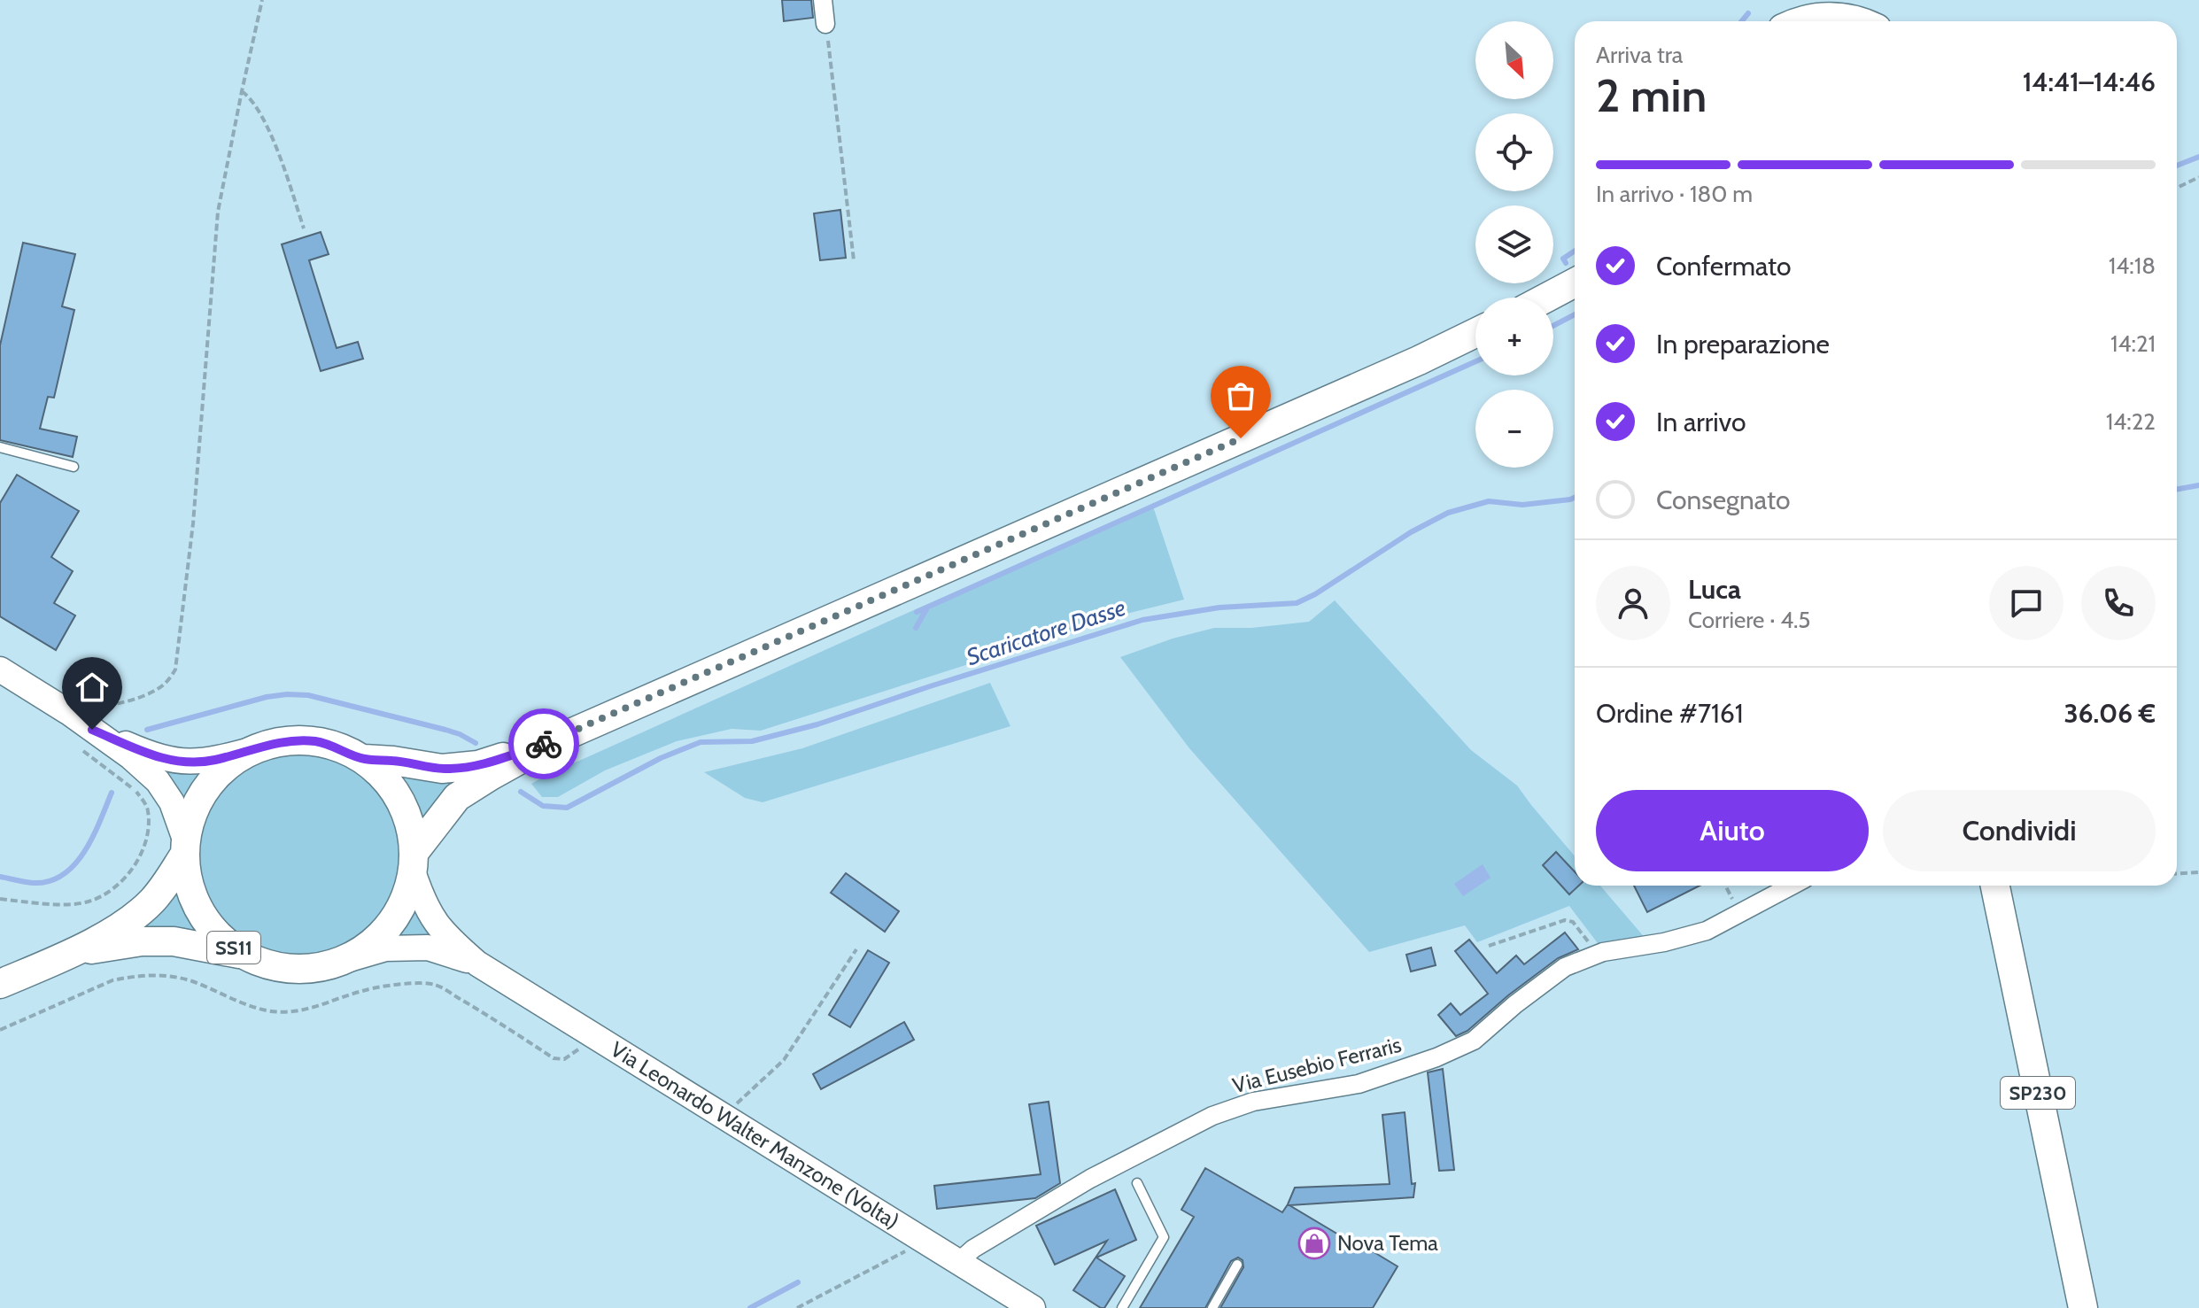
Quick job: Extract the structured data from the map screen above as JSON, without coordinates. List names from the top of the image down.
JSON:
{
  "streets": {
    "main road": ["SS11", "SP230", "Via Leonardo Walter Manzone (Volta)"],
    "street": ["Via Eusebio Ferraris"]
  },
  "crossings": [
    ["SS11", "Via Leonardo Walter Manzone (Volta)"],
    ["Via Eusebio Ferraris", "Via Leonardo Walter Manzone (Volta)"]
  ],
  "water": ["Scaricatore Dasse"],
  "places": {
    "shop": ["Nova Tema"]
  },
  "north": "bottom right",
  "page": {
    "map_buttons": ["+", "−"],
    "heading": ["2 min", "Arriva tra", "14:41–14:46"],
    "panel": [
      "Luca",
      "Corriere · 4.5",
      "Ordine #7161",
      "36.06 €"
    ],
    "bar": "In arrivo · 180 m",
    "list": [
      ["Confermato", "14:18"],
      ["In preparazione", "14:21"],
      ["In arrivo", "14:22"],
      "Consegnato"
    ],
    "buttons": ["Aiuto", "Condividi"]
  }
}
